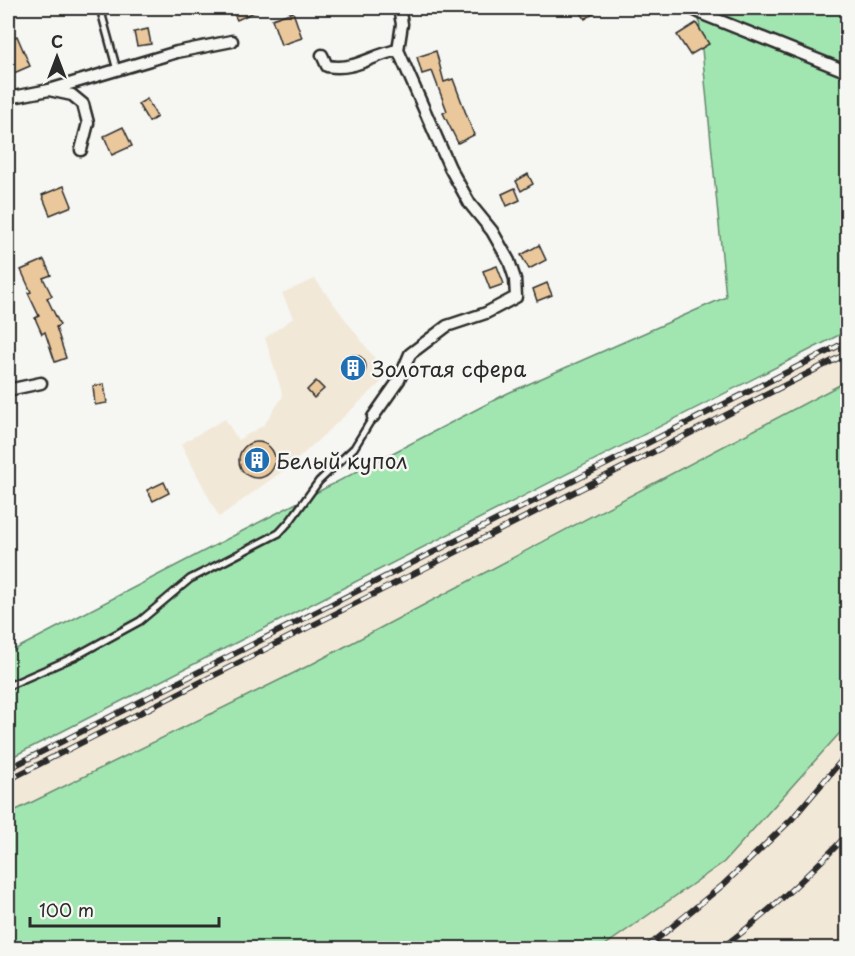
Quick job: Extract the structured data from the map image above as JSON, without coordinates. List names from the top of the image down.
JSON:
{
  "places": {
    "building": ["Золотая сфера", "Белый купол"]
  },
  "scale_bar": "100 m",
  "north": "top"
}
